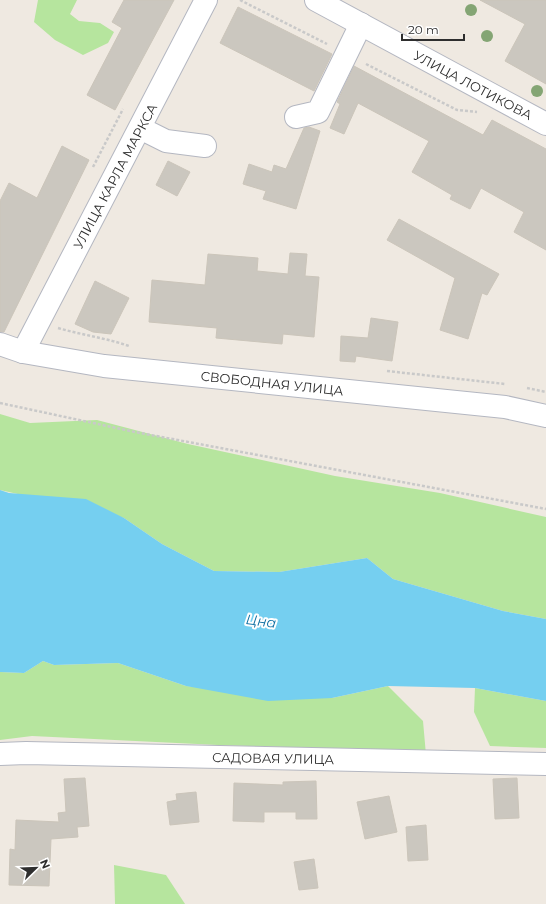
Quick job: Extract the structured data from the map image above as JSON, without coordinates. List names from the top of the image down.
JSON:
{
  "streets": {
    "street": [
      "УЛИЦА ЛОТИКОВА",
      "УЛИЦА КАРЛА МАРКСА",
      "СВОБОДНАЯ УЛИЦА",
      "САДОВАЯ УЛИЦА"
    ]
  },
  "crossings": [
    ["УЛИЦА КАРЛА МАРКСА", "СВОБОДНАЯ УЛИЦА"]
  ],
  "water": ["Цна"],
  "scale_bar": "20 m",
  "north": "top right"
}
